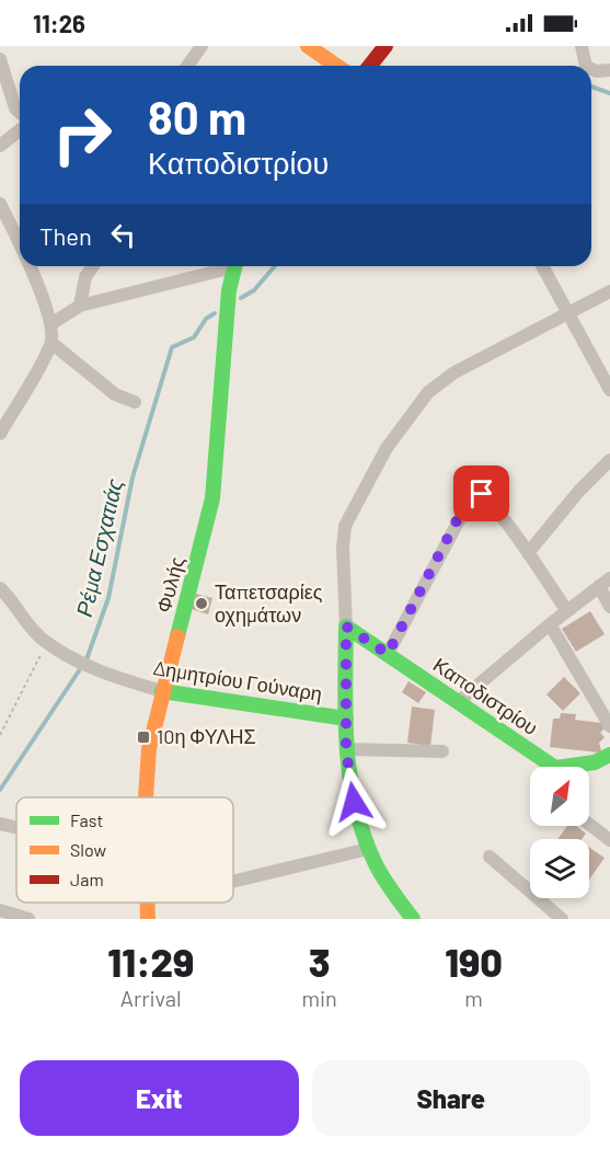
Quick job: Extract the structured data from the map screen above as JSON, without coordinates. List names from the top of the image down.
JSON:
{
  "streets": {
    "street": ["Φυλής", "Δημητρίου Γούναρη", "Καποδιστρίου"]
  },
  "crossings": [
    ["Φυλής", "Δημητρίου Γούναρη"],
    ["Δημητρίου Γούναρη", "Καποδιστρίου"]
  ],
  "water": ["Ρέμα Εσχατιάς"],
  "places": {
    "other": ["Ταπετσαρίες οχημάτων"],
    "transit": ["10η ΦΥΛΗΣ"]
  },
  "legend": ["Fast", "Slow", "Jam"],
  "north": "top right",
  "page": {
    "status": "11:26",
    "turn": ["80 m", "Καποδιστρίου"],
    "then": "Then",
    "eta": [
      "11:29",
      "Arrival",
      "3",
      "min",
      "190",
      "m"
    ],
    "buttons": ["Exit", "Share"]
  }
}
